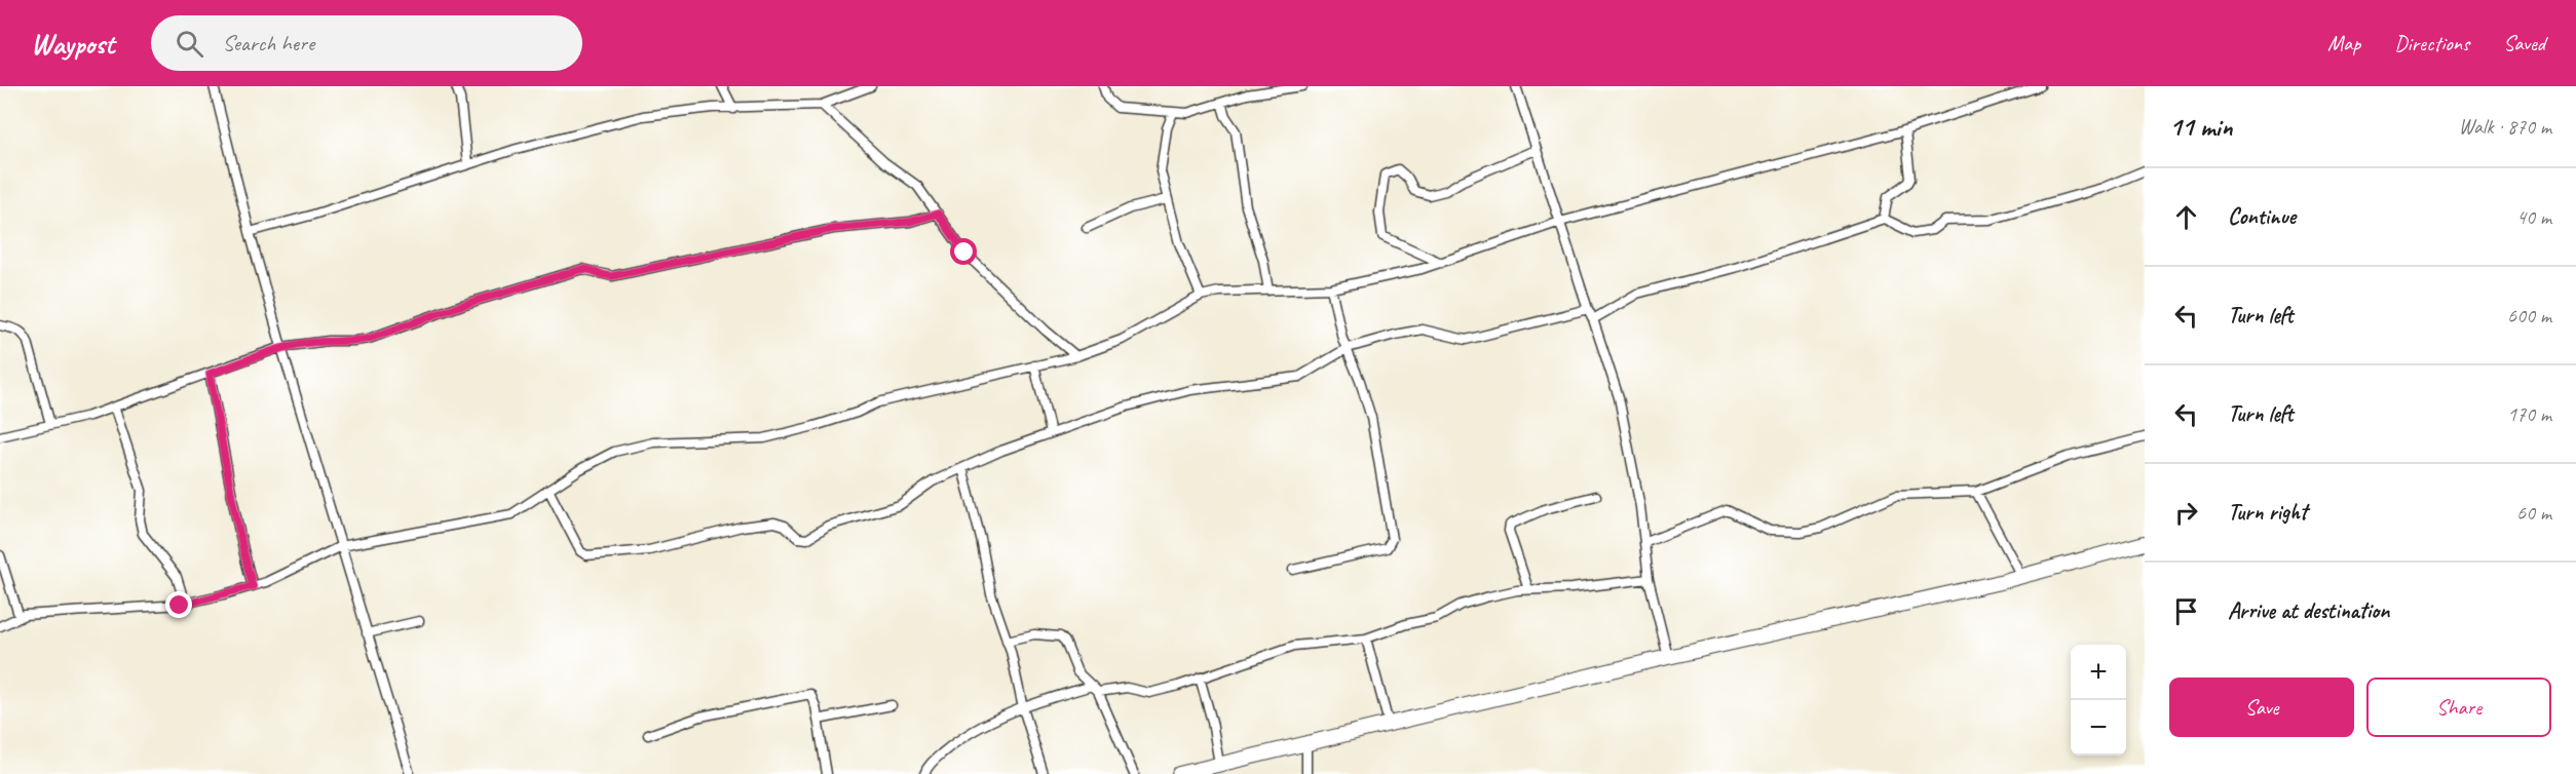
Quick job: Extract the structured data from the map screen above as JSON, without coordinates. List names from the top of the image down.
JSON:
{
  "page": {
    "header": "Waypost",
    "search": "Search here",
    "nav": ["Map", "Directions", "Saved"],
    "heading": ["11 min", "Walk · 870 m"],
    "list": [
      ["Continue", "40 m"],
      ["Turn left", "600 m"],
      ["Turn left", "170 m"],
      ["Turn right", "60 m"],
      "Arrive at destination"
    ],
    "map_buttons": ["+", "−"],
    "buttons": ["Save", "Share"]
  }
}
